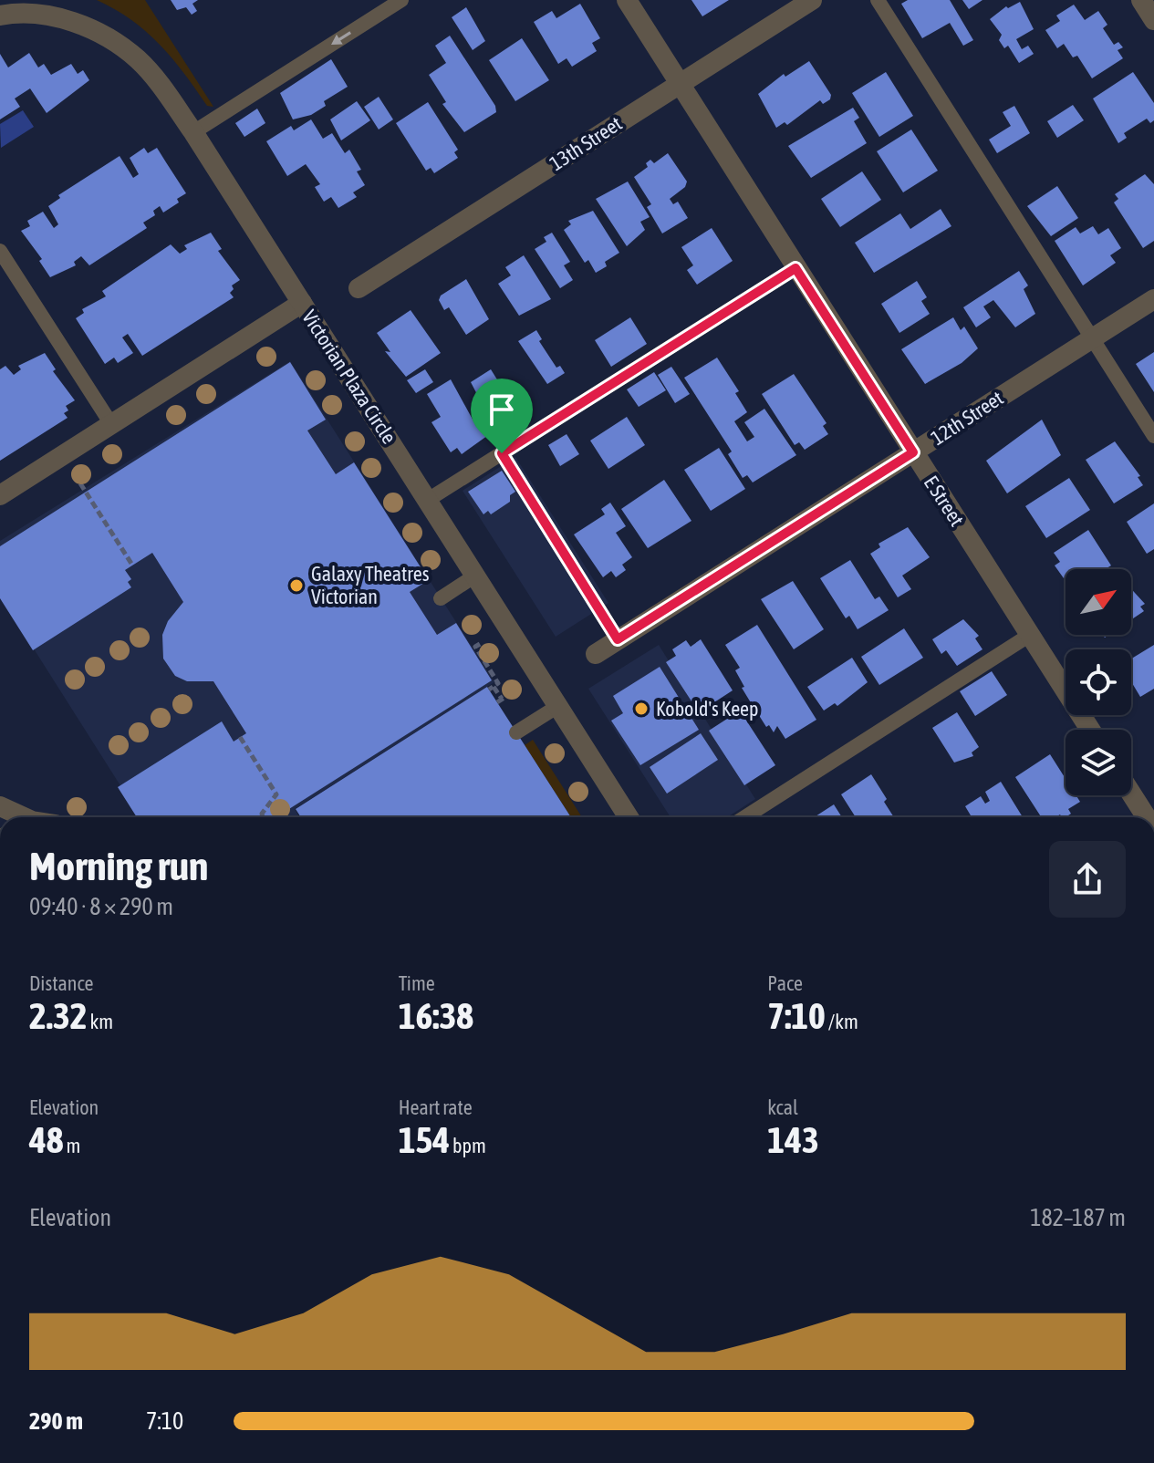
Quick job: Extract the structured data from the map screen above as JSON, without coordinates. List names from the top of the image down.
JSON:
{
  "streets": {
    "street": [
      "13th Street",
      "Victorian Plaza Circle",
      "12th Street",
      "E Street"
    ]
  },
  "crossings": [
    ["13th Street", "E Street"],
    ["12th Street", "E Street"]
  ],
  "places": ["Galaxy Theatres Victorian", "Kobold's Keep"],
  "north": "top right",
  "page": {
    "heading": ["Morning run", "09:40 · 8 × 290 m"],
    "stats": [
      ["Distance", "2.32 km"],
      ["Time", "16:38"],
      ["Pace", "7:10 /km"],
      ["Elevation", "48 m"],
      ["Heart rate", "154 bpm"],
      ["kcal", "143"]
    ],
    "chart": ["Elevation", "182–187 m"],
    "list": [
      {
        "name": "290 m",
        "note": "7:10"
      }
    ]
  }
}
